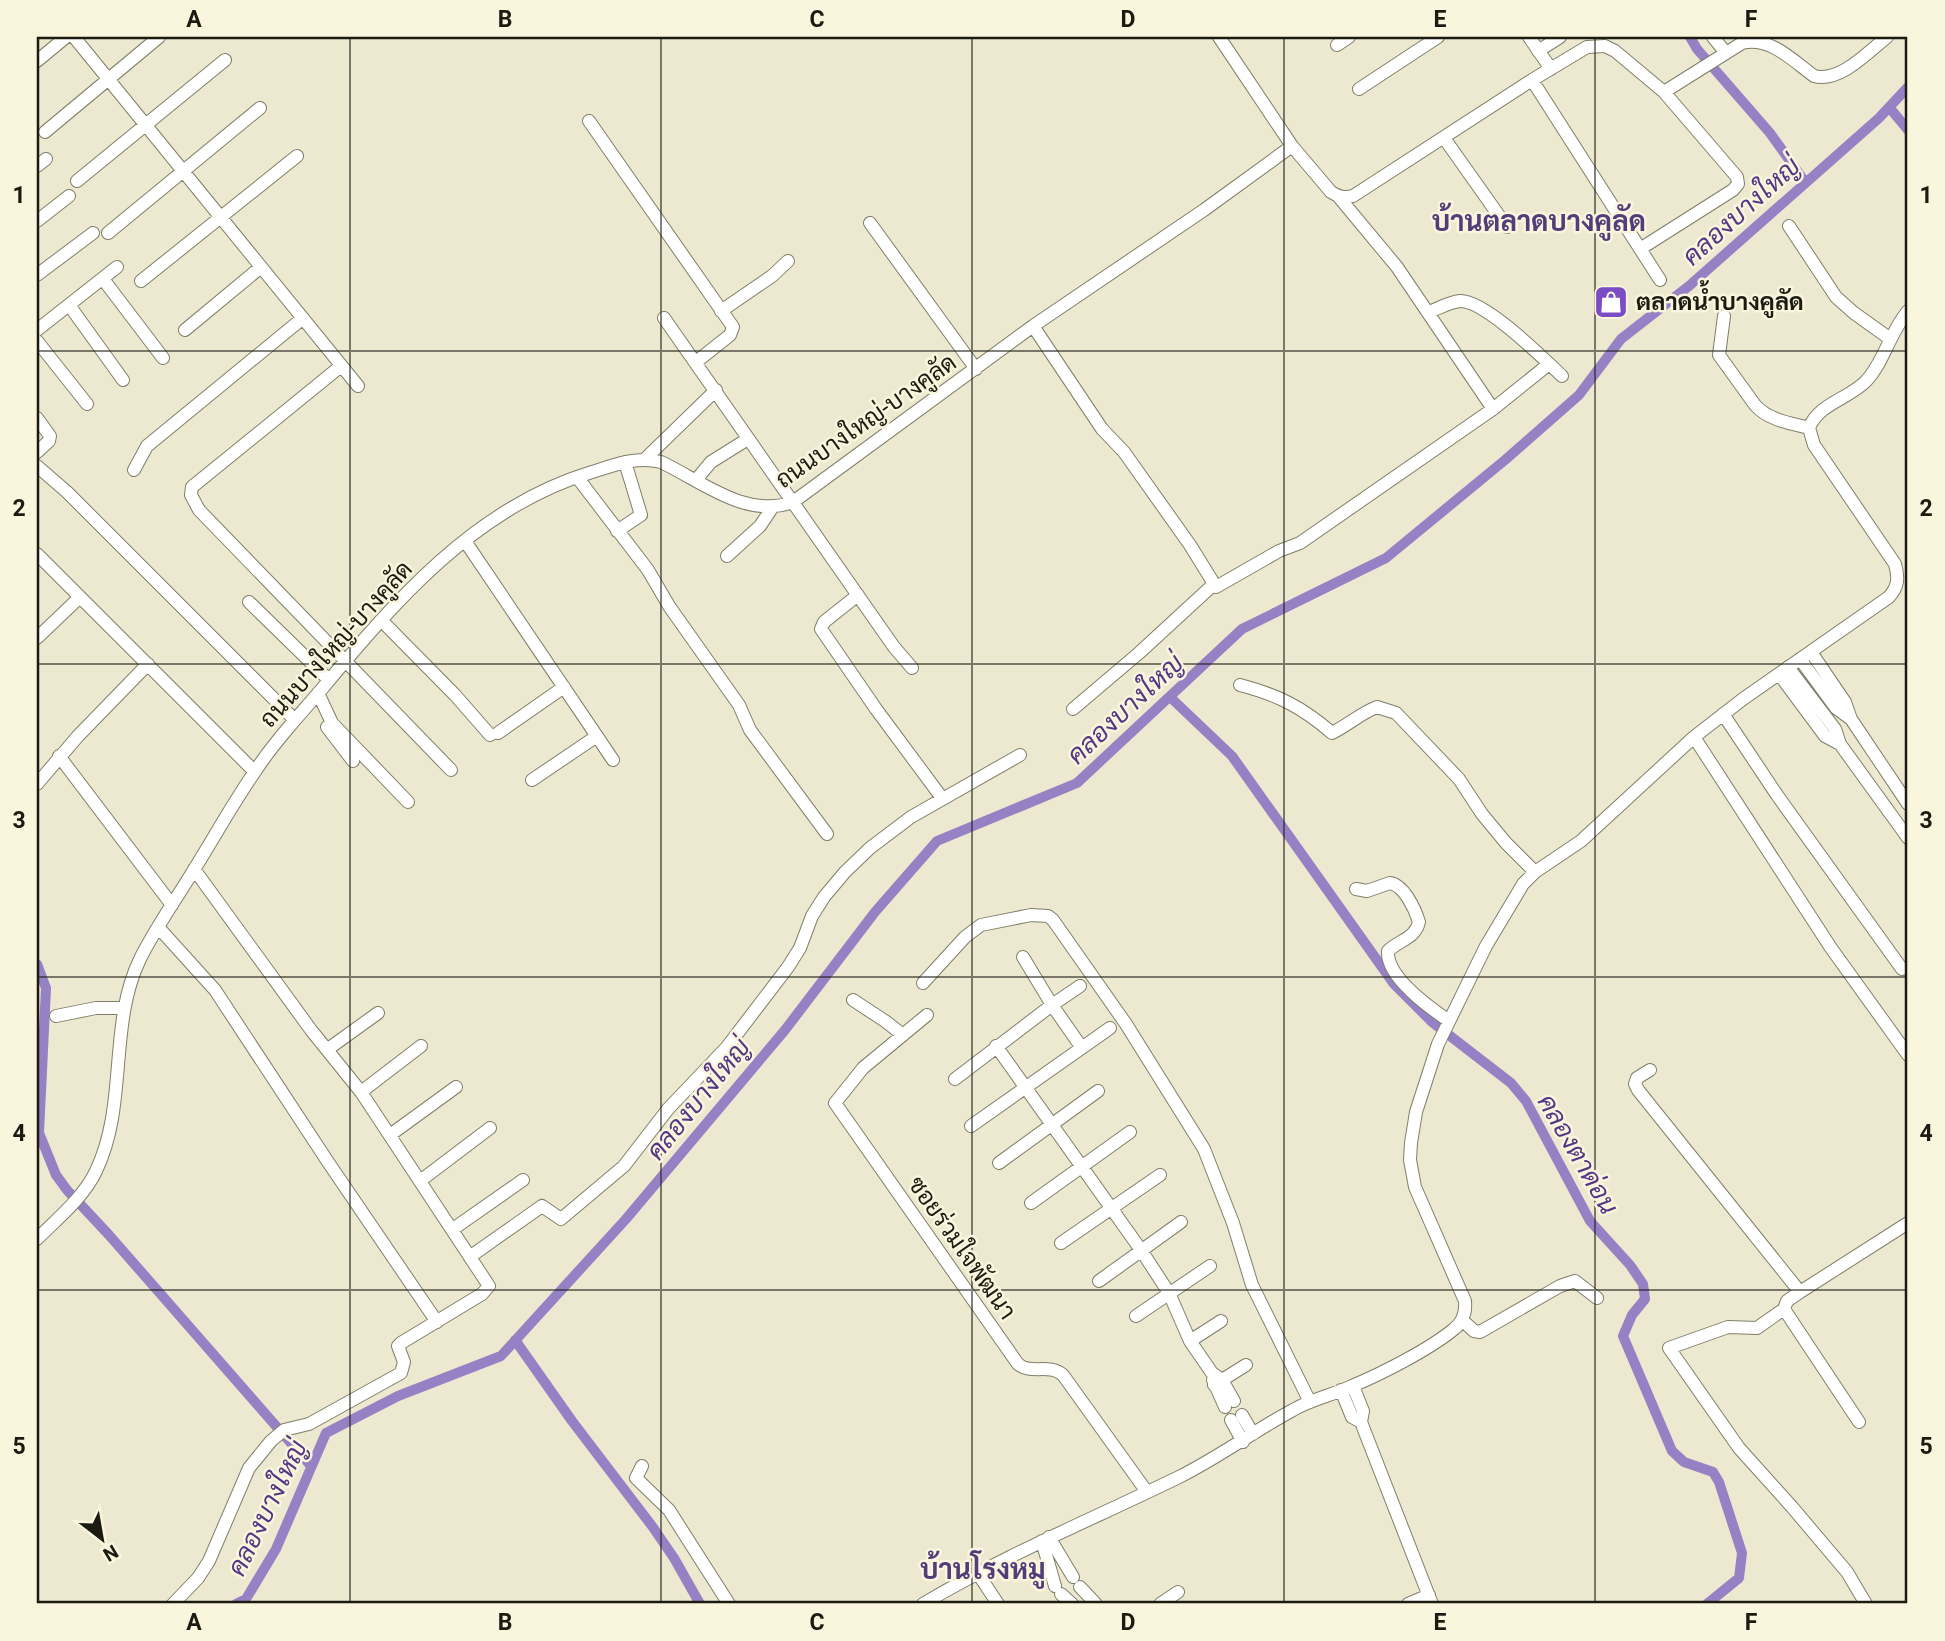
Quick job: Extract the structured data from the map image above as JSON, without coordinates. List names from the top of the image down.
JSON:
{
  "streets": {
    "street": ["ถนนบางใหญ่-บางคูลัด", "ซอยร่วมใจพัฒนา"]
  },
  "districts": ["บ้านตลาดบางคูลัด", "บ้านโรงหมู"],
  "water": ["คลองบางใหญ่", "คลองตาด่อน"],
  "places": {
    "shop": ["ตลาดน้ำบางคูลัด"]
  },
  "north": "bottom right",
  "grid": {
    "columns": [
      "A",
      "B",
      "C",
      "D",
      "E",
      "F"
    ],
    "rows": [
      "1",
      "2",
      "3",
      "4",
      "5"
    ]
  }
}
